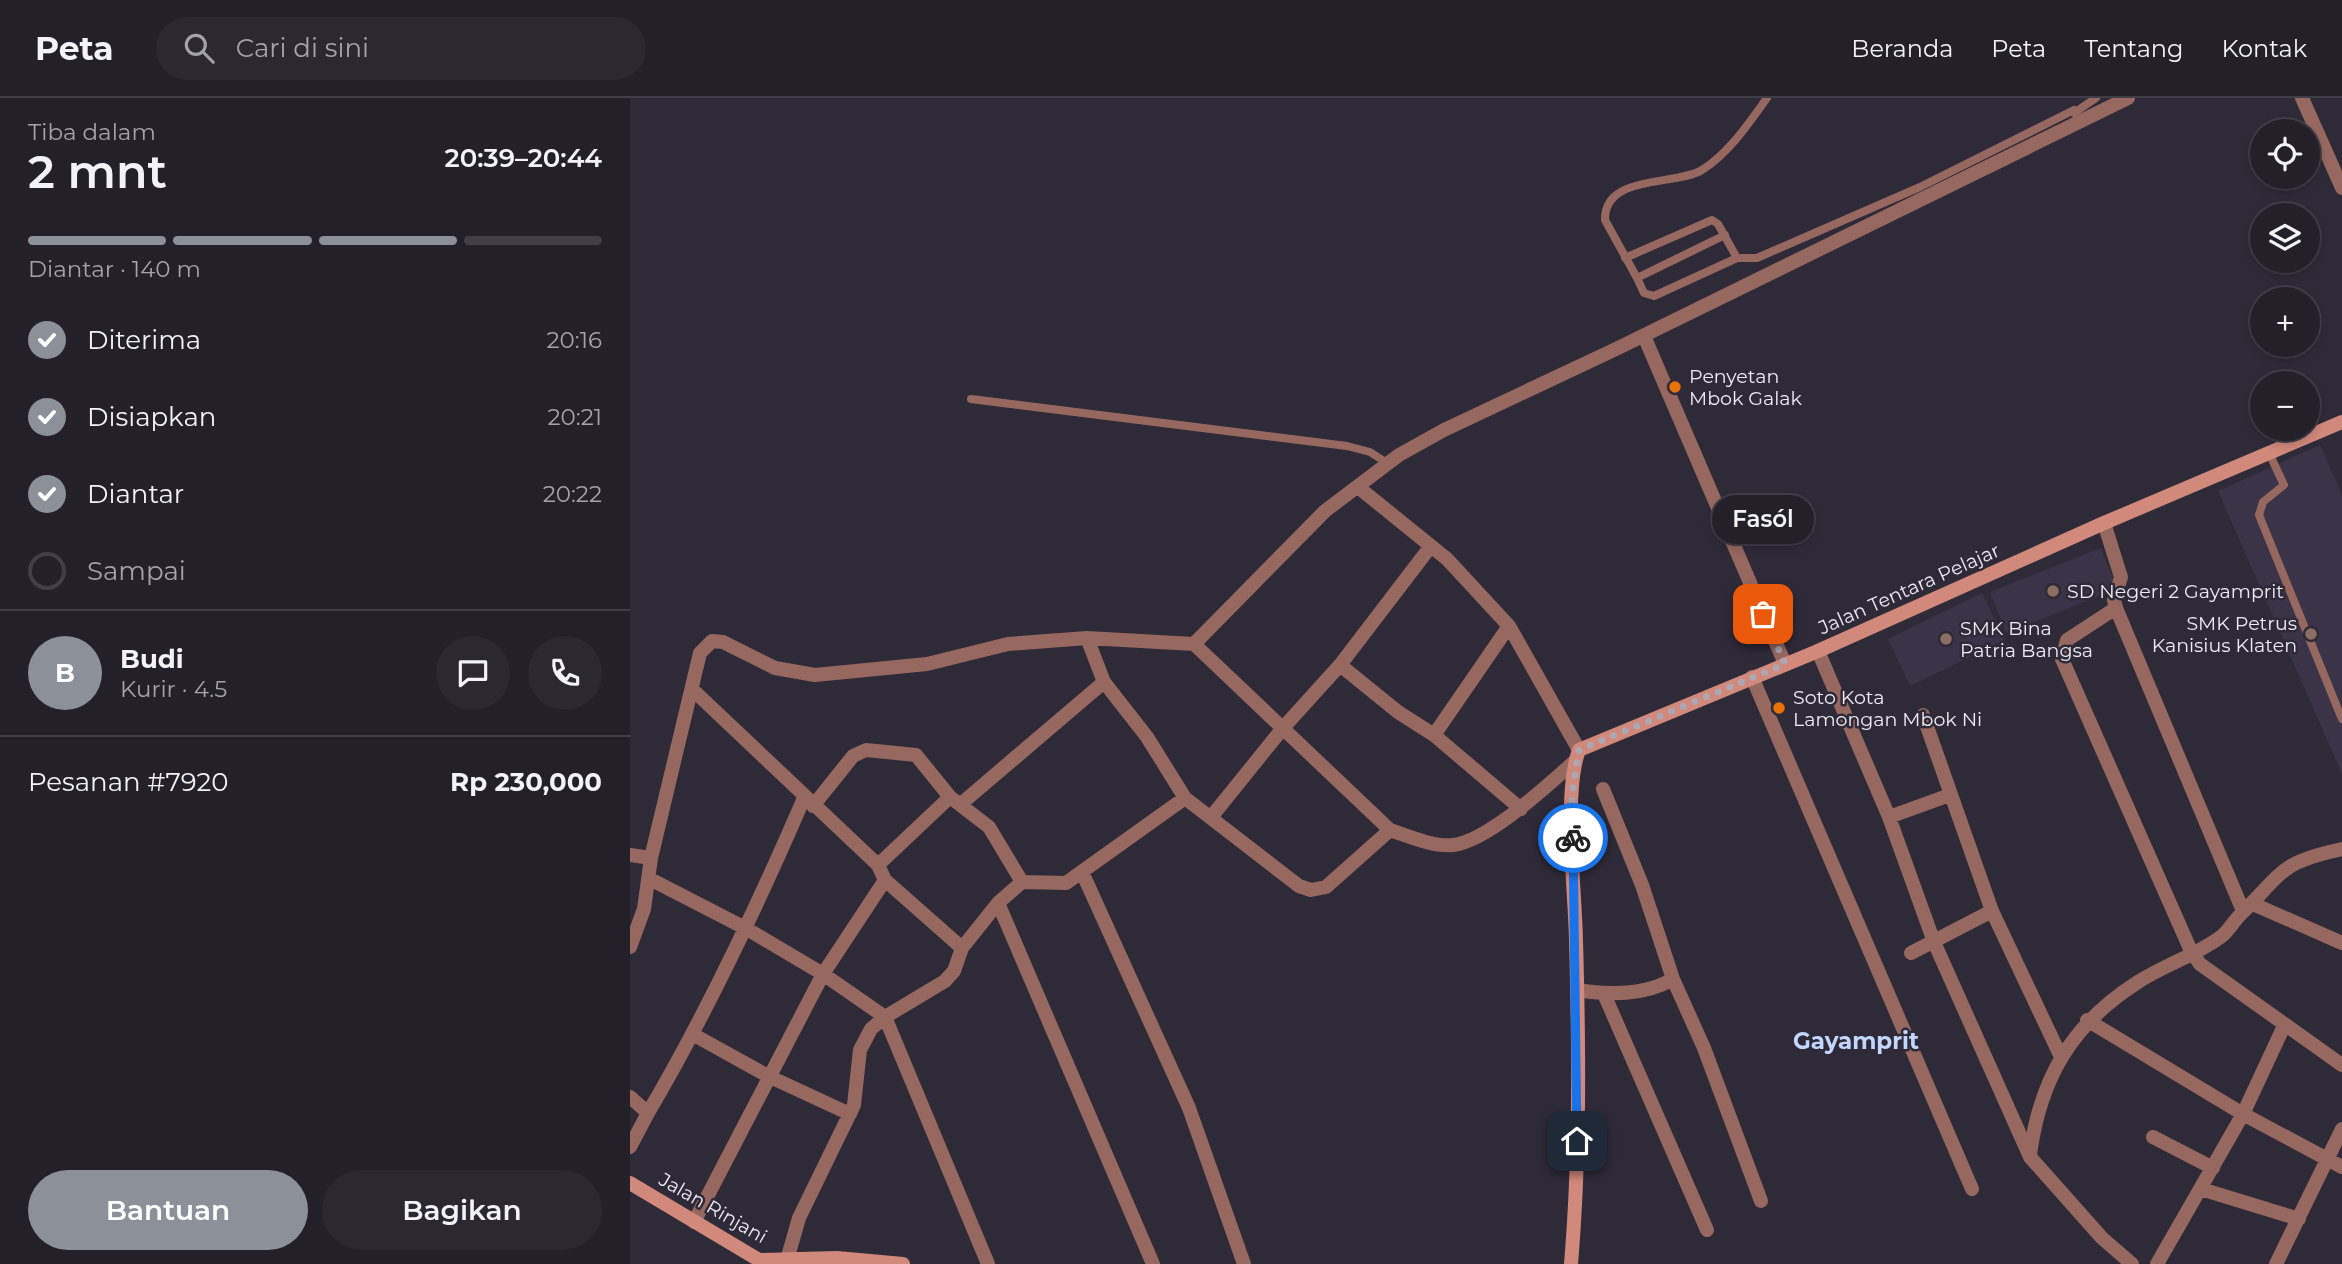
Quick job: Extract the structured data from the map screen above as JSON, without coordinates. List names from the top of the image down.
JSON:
{
  "streets": {
    "main road": ["Jalan Tentara Pelajar", "Jalan Rinjani"]
  },
  "districts": ["Gayamprit"],
  "places": [
    "Penyetan Mbok Galak",
    "SD Negeri 2 Gayamprit",
    "Fasól",
    "SMK Petrus Kanisius Klaten",
    "SMK Bina Patria Bangsa",
    "Soto Kota Lamongan Mbok Ni"
  ],
  "page": {
    "header": "Peta",
    "search": "Cari di sini",
    "nav": [
      "Beranda",
      "Peta",
      "Tentang",
      "Kontak"
    ],
    "heading": ["2 mnt", "Tiba dalam", "20:39–20:44"],
    "panel": [
      "Budi",
      "Kurir · 4.5",
      "Pesanan #7920",
      "Rp 230,000"
    ],
    "map_buttons": ["+", "−"],
    "bar": "Diantar · 140 m",
    "list": [
      ["Diterima", "20:16"],
      ["Disiapkan", "20:21"],
      ["Diantar", "20:22"],
      "Sampai"
    ],
    "bubble": "Fasól",
    "round": "B",
    "buttons": ["Bantuan", "Bagikan"]
  }
}
